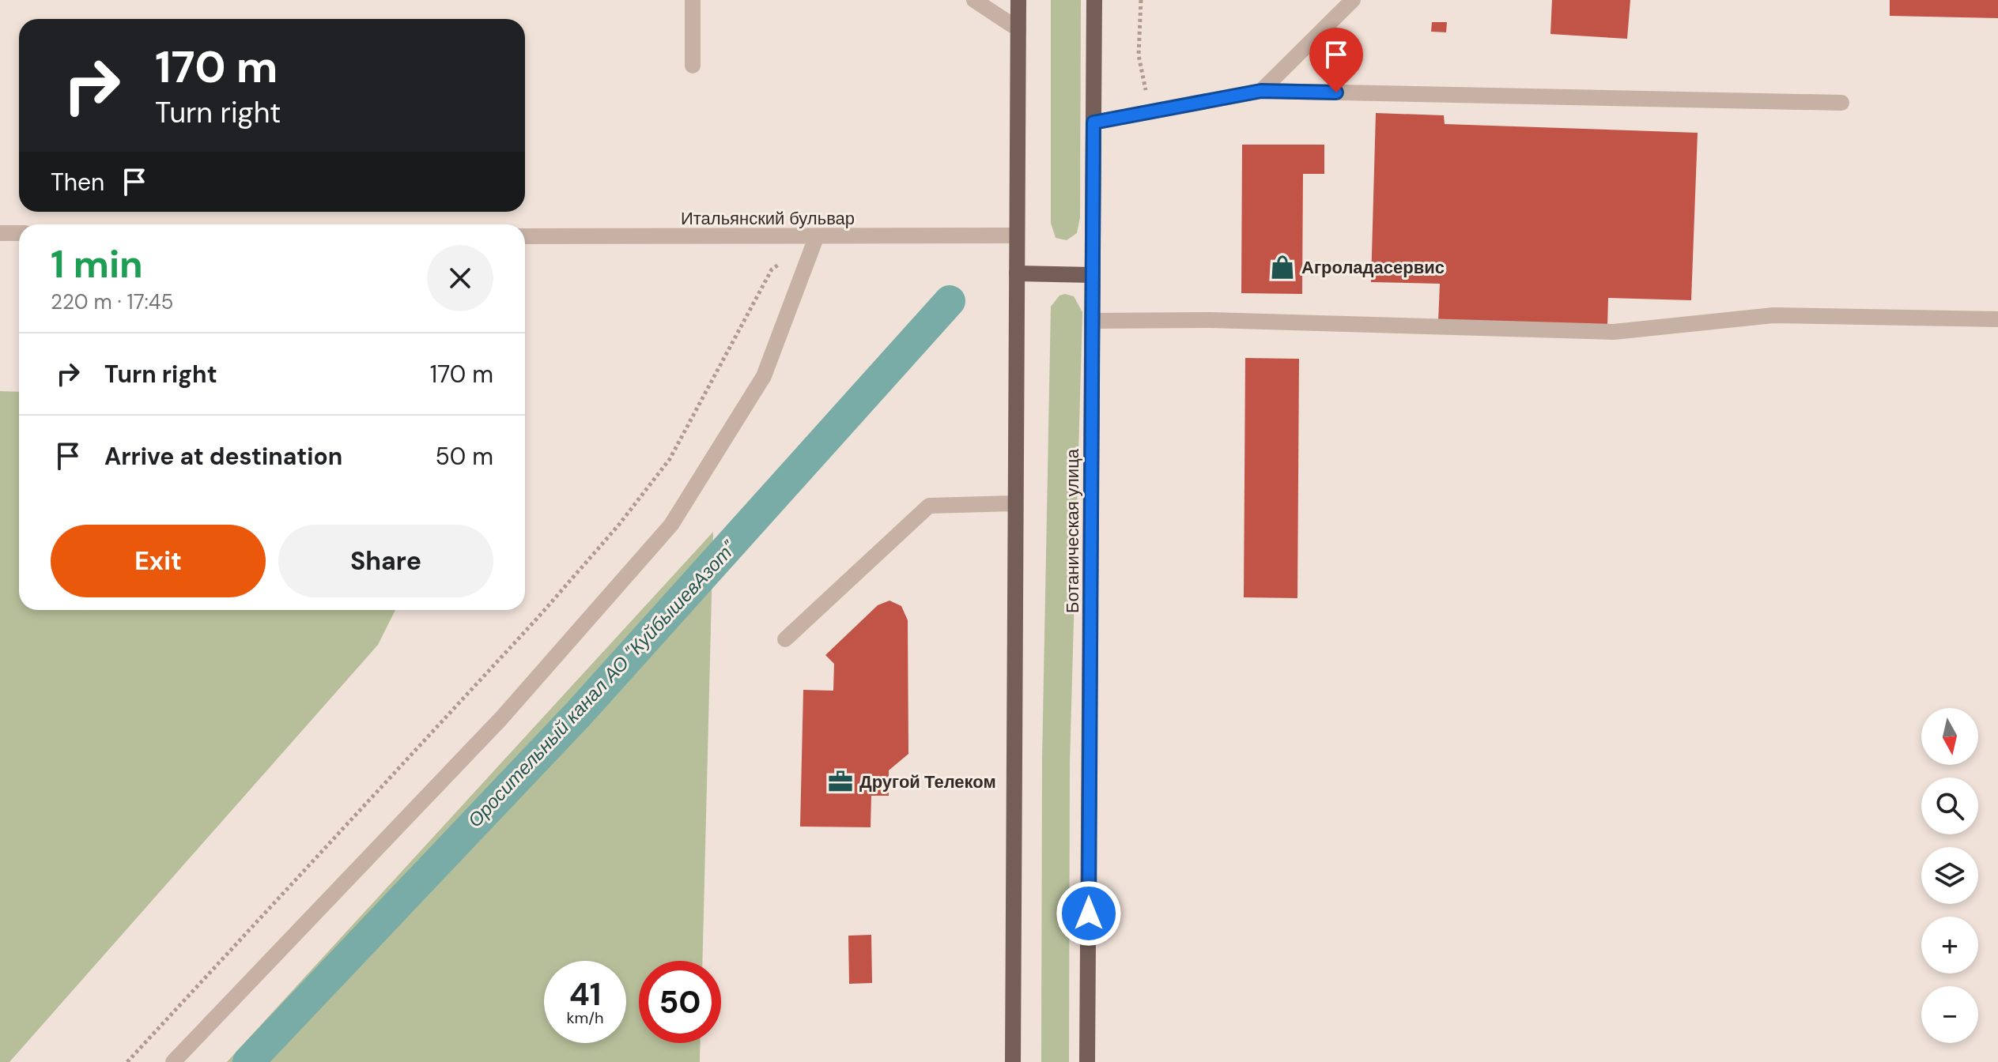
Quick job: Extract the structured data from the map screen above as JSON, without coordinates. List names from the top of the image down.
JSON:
{
  "streets": {
    "main road": ["Ботаническая улица"],
    "street": ["Итальянский бульвар"]
  },
  "water": ["Оросительный канал АО \"КуйбышевАзот\""],
  "places": {
    "shop": ["Агроладасервис"],
    "office": ["Другой Телеком"]
  },
  "north": "bottom",
  "page": {
    "turn": ["170 m", "Turn right"],
    "then": "Then",
    "heading": ["1 min", "220 m · 17:45"],
    "list": [
      {
        "name": "Turn right",
        "value": "170 m"
      },
      {
        "name": "Arrive at destination",
        "value": "50 m"
      }
    ],
    "buttons": ["Exit", "Share"],
    "map_buttons": ["+", "−"],
    "speed": "41 km/h",
    "limit": "50"
  }
}
